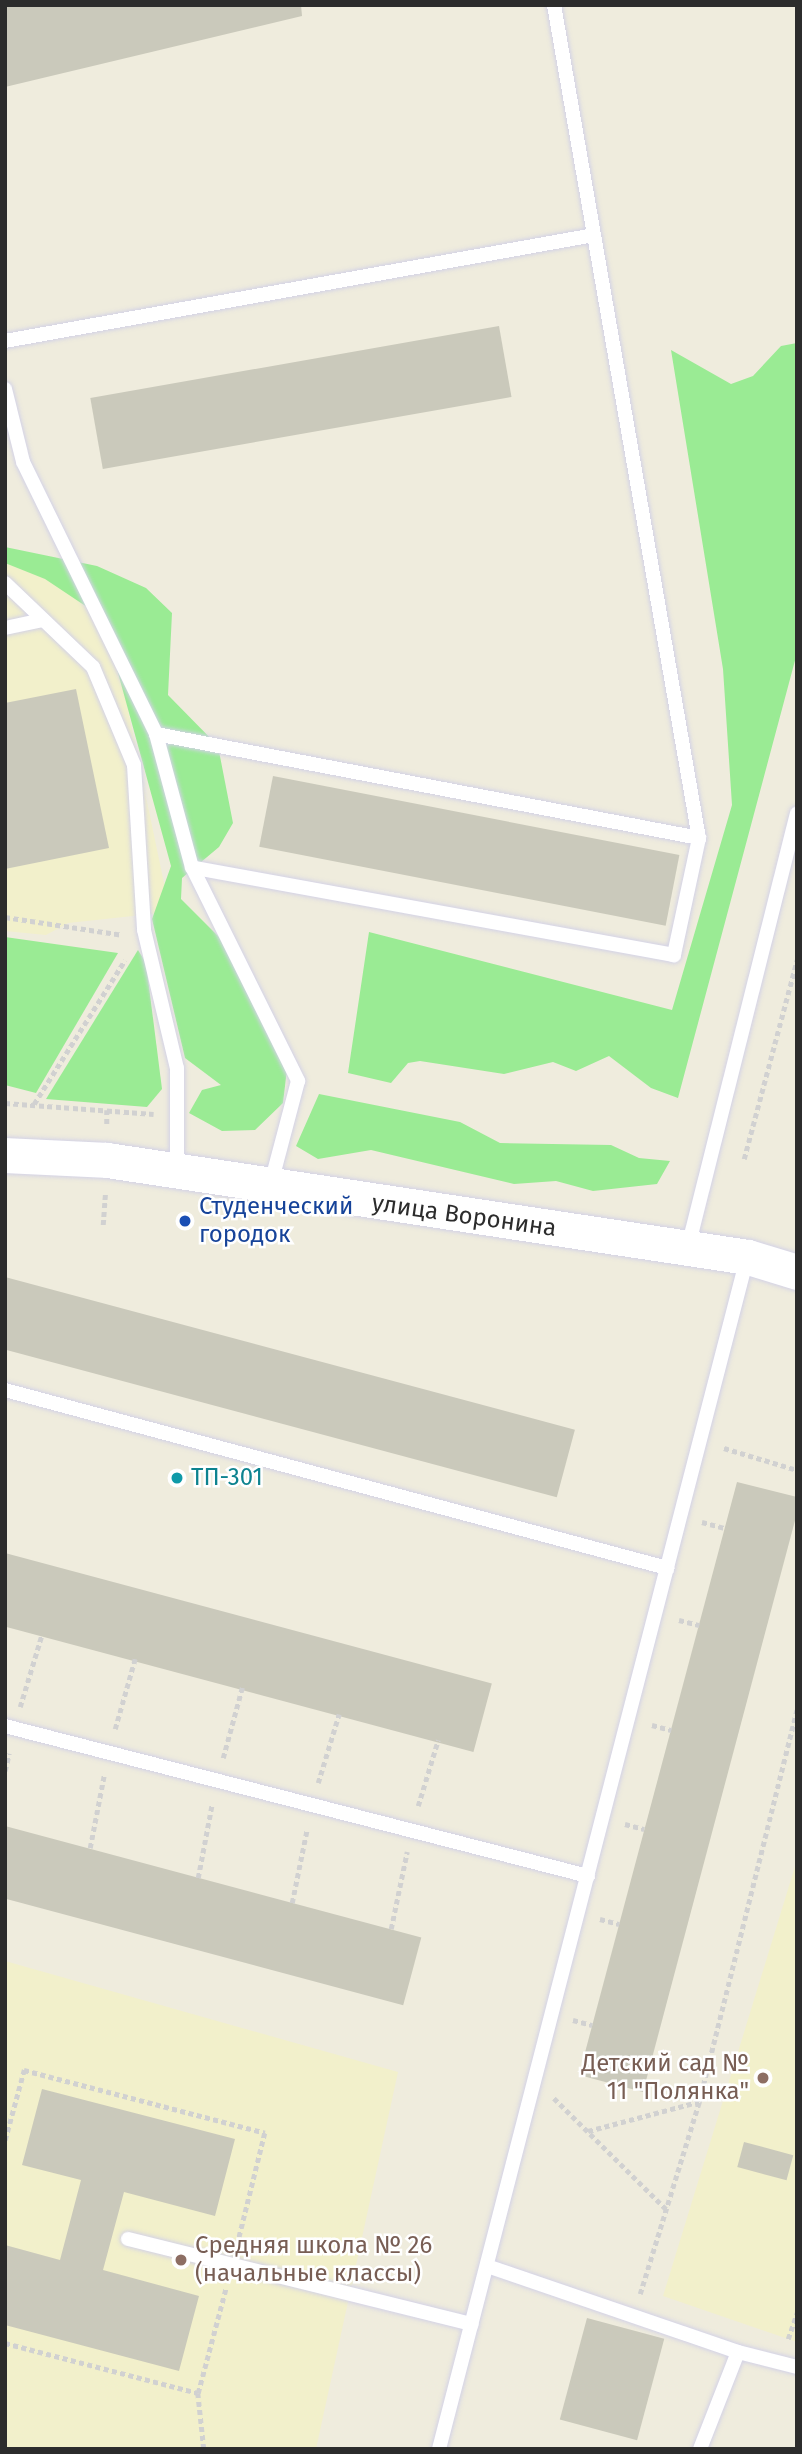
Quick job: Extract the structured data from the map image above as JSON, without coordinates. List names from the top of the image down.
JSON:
{
  "streets": {
    "street": ["улица Воронина"]
  },
  "places": [
    "Студенческий городок",
    "ТП-301",
    "Детский сад № 11 \"Полянка\"",
    "Средняя школа № 26 (начальные классы)"
  ]
}
